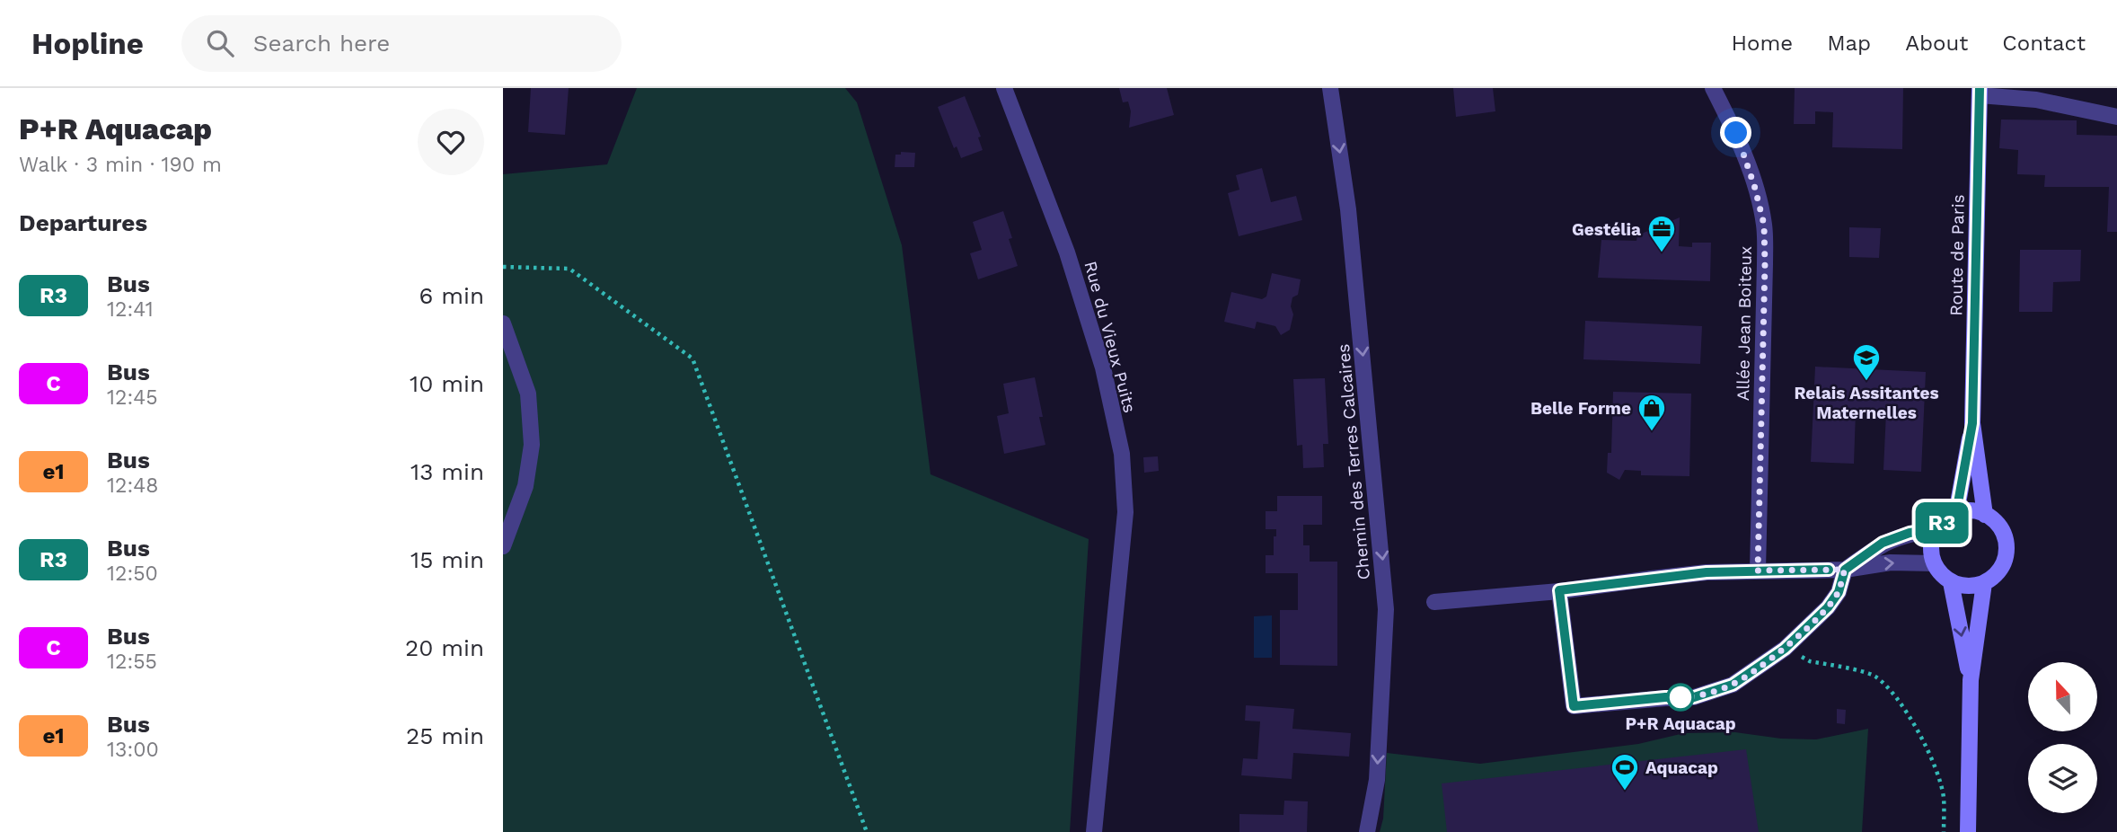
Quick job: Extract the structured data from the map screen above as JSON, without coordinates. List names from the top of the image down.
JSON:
{
  "streets": {
    "main road": ["Route de Paris"],
    "street": ["Allée Jean Boiteux", "Rue du Vieux Puits", "Chemin des Terres Calcaires"]
  },
  "one_way": ["Chemin des Terres Calcaires"],
  "places": {
    "office": ["Gestélia"],
    "school or university": ["Relais Assitantes Maternelles"],
    "shop": ["Belle Forme"],
    "other": ["P+R Aquacap"],
    "sports": ["Aquacap"]
  },
  "lines": ["bus line R3"],
  "north": "top",
  "page": {
    "header": "Hopline",
    "search": "Search here",
    "nav": [
      "Home",
      "Map",
      "About",
      "Contact"
    ],
    "heading": [
      ["P+R Aquacap", "Walk · 3 min · 190 m"],
      "Departures"
    ],
    "on_map": "R3",
    "list": [
      {
        "mark": "R3",
        "name": "Bus",
        "note": "12:41",
        "value": "6 min"
      },
      {
        "mark": "C",
        "name": "Bus",
        "note": "12:45",
        "value": "10 min"
      },
      {
        "mark": "e1",
        "name": "Bus",
        "note": "12:48",
        "value": "13 min"
      },
      {
        "mark": "R3",
        "name": "Bus",
        "note": "12:50",
        "value": "15 min"
      },
      {
        "mark": "C",
        "name": "Bus",
        "note": "12:55",
        "value": "20 min"
      },
      {
        "mark": "e1",
        "name": "Bus",
        "note": "13:00",
        "value": "25 min"
      }
    ]
  }
}
